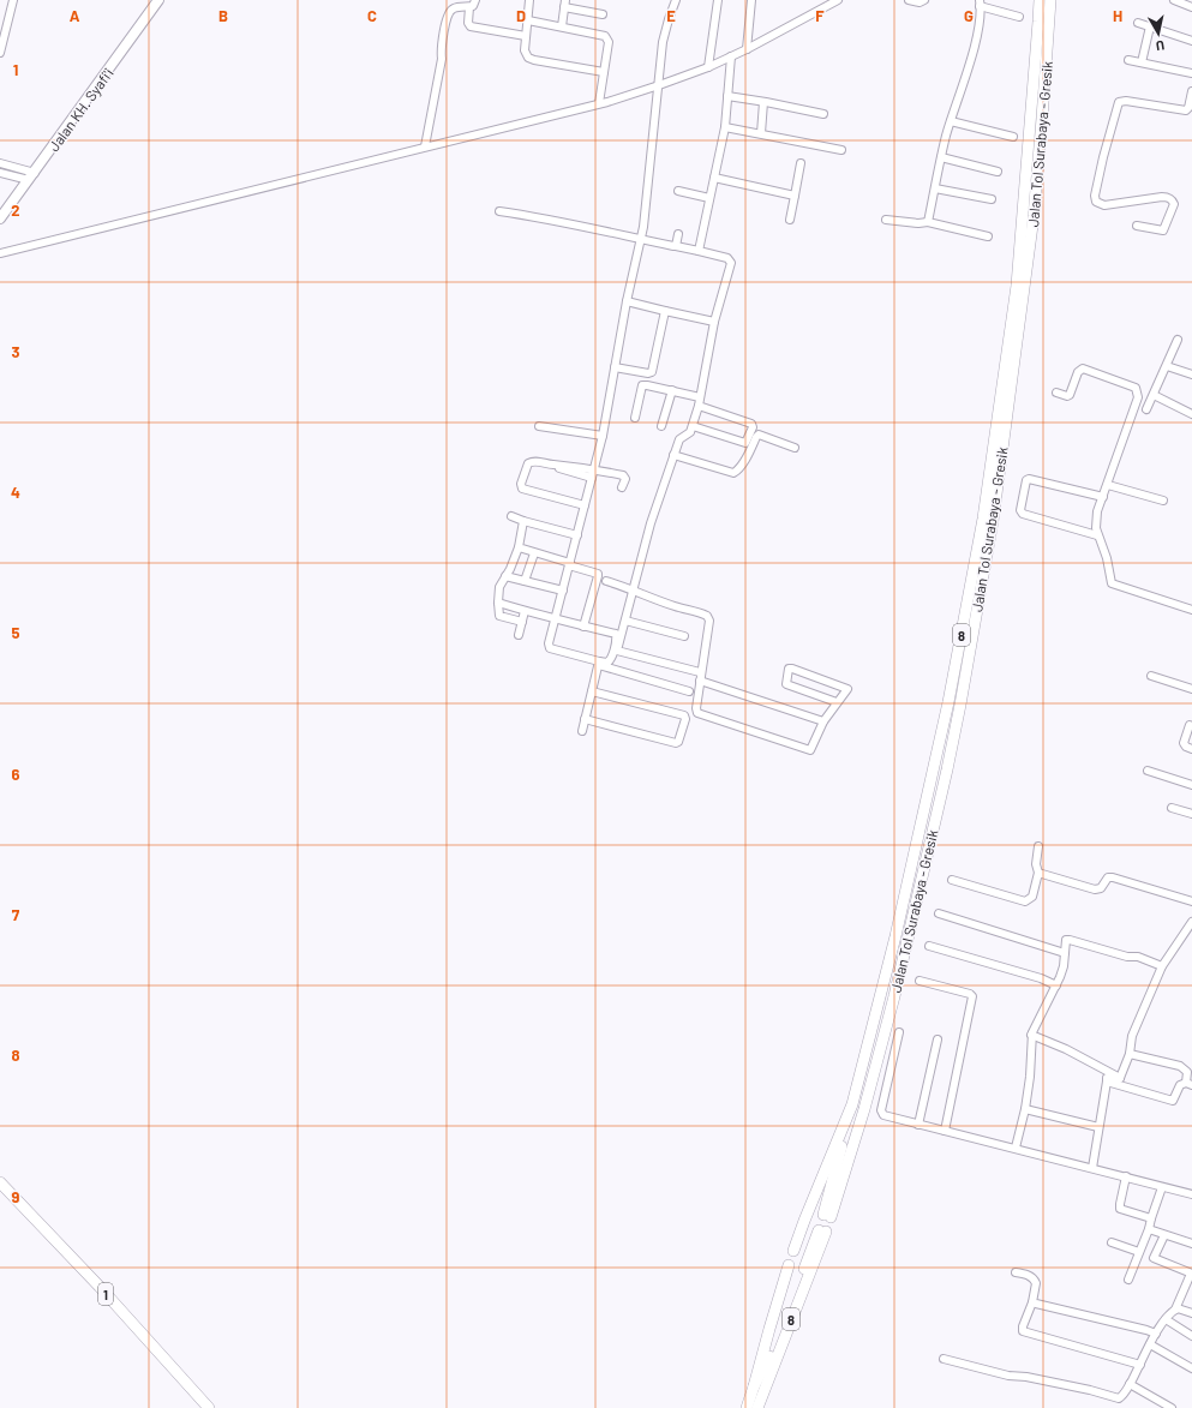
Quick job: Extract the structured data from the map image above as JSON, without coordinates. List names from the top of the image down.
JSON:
{
  "streets": {
    "highway": ["Jalan Tol Surabaya - Gresik", "8", "1"],
    "main road": ["Jalan KH. Syafi'i"]
  },
  "north": "bottom",
  "grid": {
    "columns": [
      "A",
      "B",
      "C",
      "D",
      "E",
      "F",
      "G",
      "H"
    ],
    "rows": [
      "1",
      "2",
      "3",
      "4",
      "5",
      "6",
      "7",
      "8",
      "9"
    ]
  }
}
